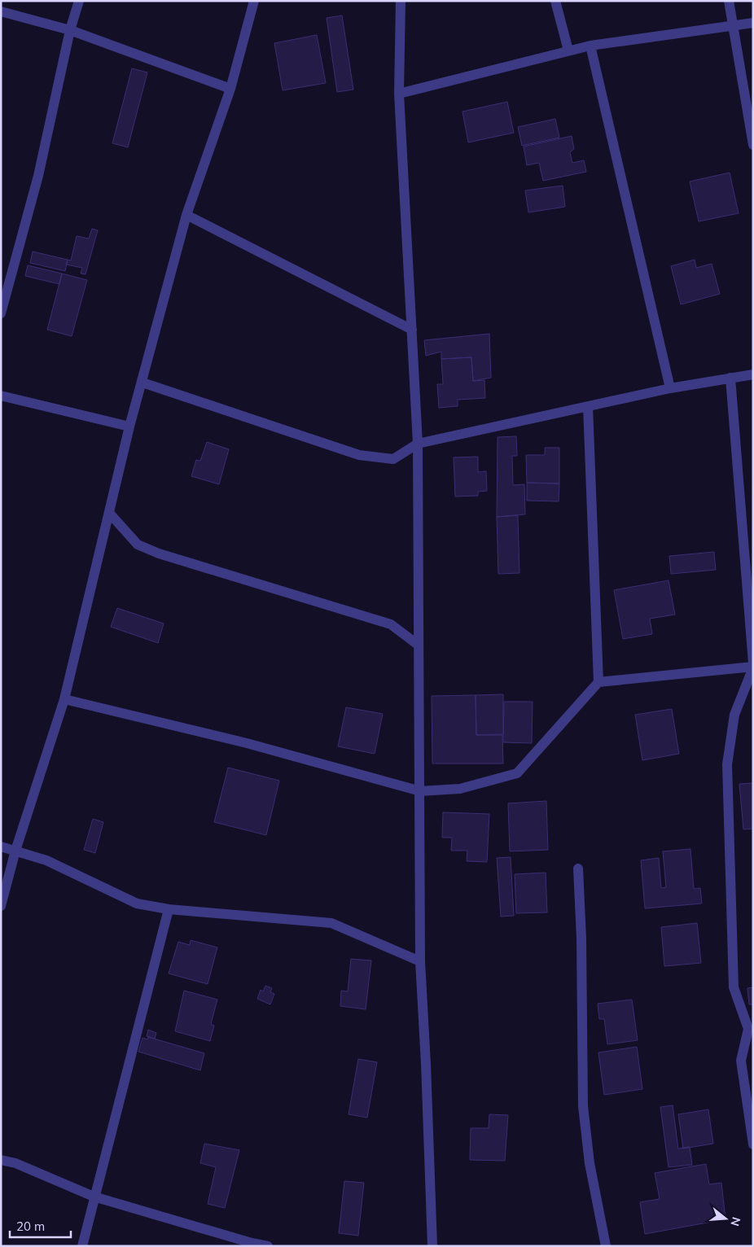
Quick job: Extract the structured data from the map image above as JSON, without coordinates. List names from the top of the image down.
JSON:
{
  "scale_bar": "20 m",
  "north": "right"
}
